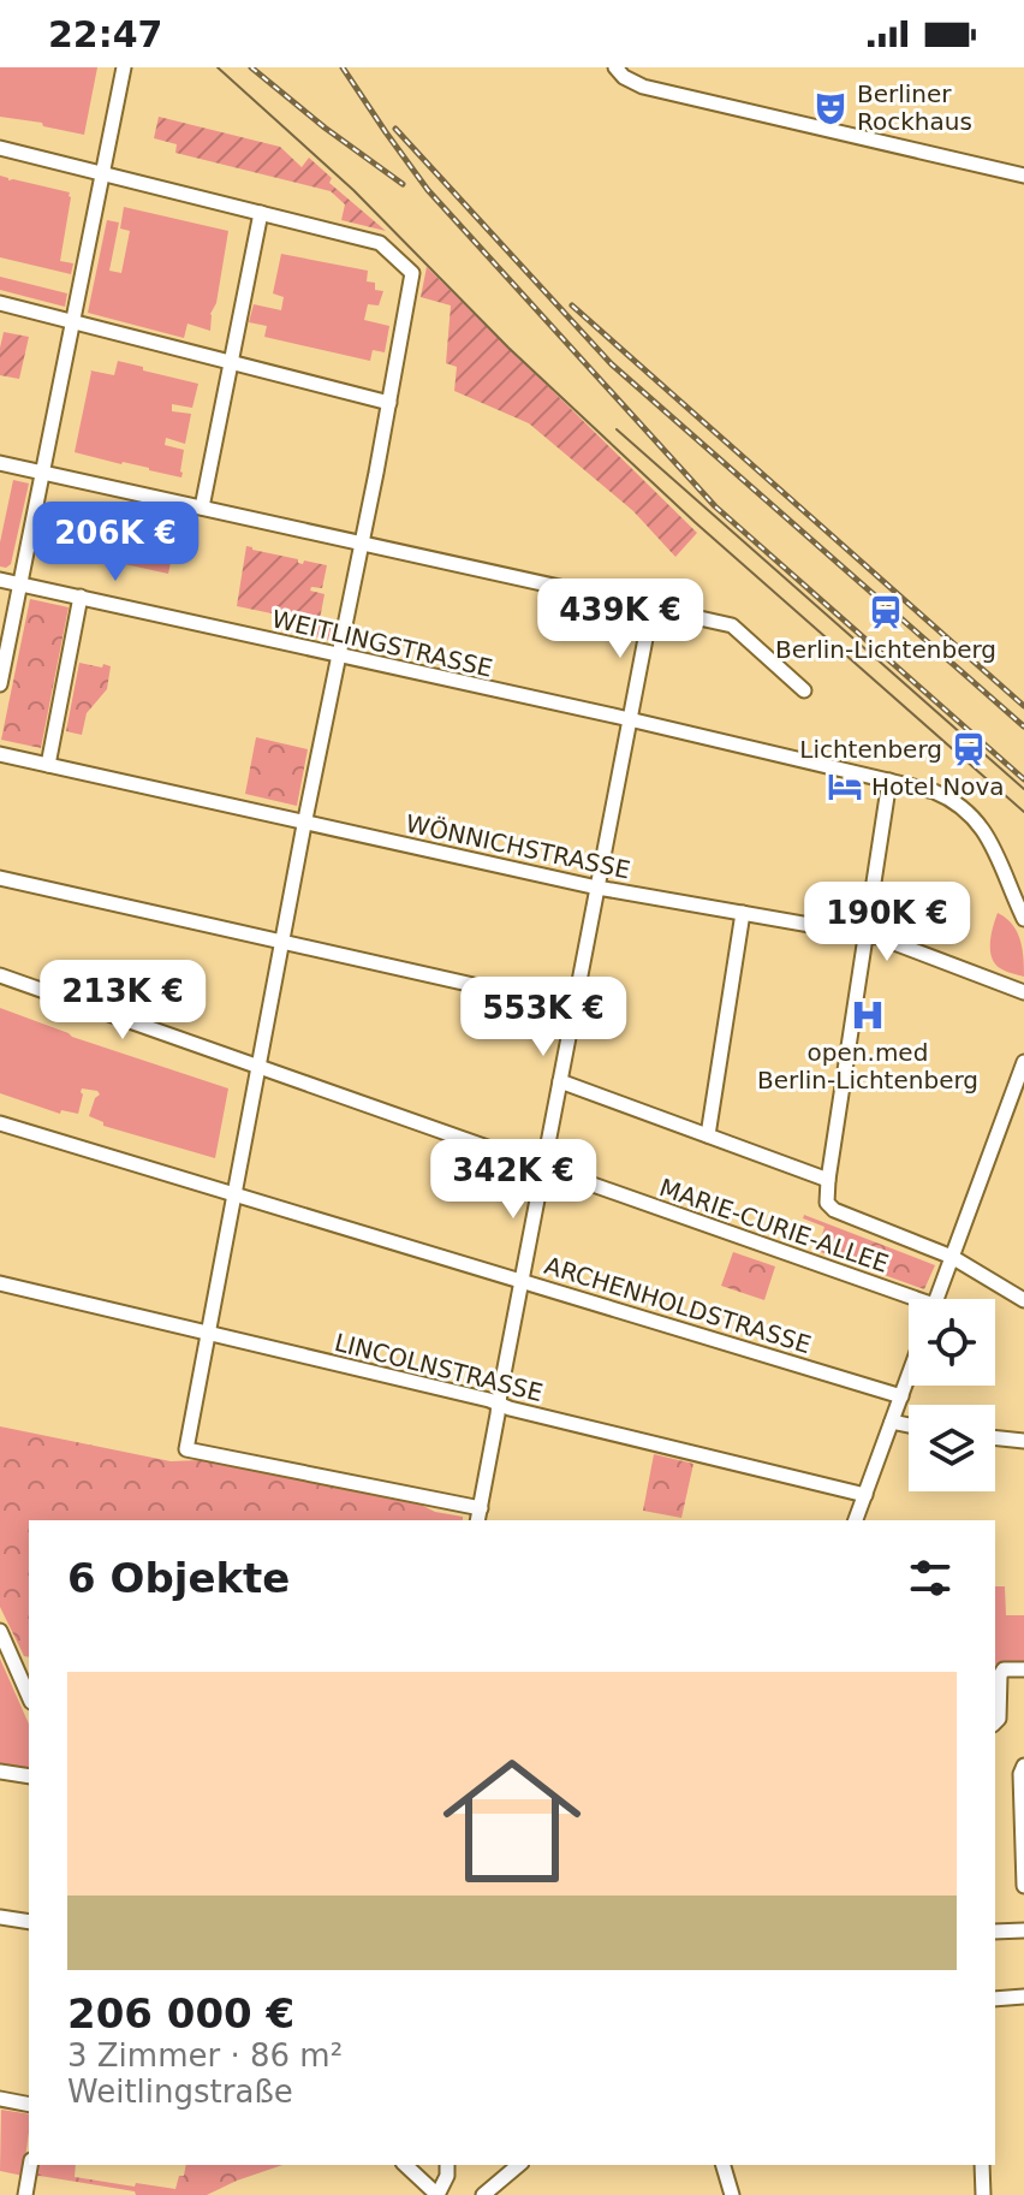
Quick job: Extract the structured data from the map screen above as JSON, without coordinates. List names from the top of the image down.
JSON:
{
  "streets": {
    "street": [
      "WEITLINGSTRASSE",
      "WÖNNICHSTRASSE",
      "MARIE-CURIE-ALLEE",
      "ARCHENHOLDSTRASSE",
      "LINCOLNSTRASSE"
    ]
  },
  "places": {
    "theatre": ["Berliner Rockhaus"],
    "station": ["Berlin-Lichtenberg", "Lichtenberg"],
    "hotel": ["Hotel Nova"],
    "hospital": ["open.med Berlin-Lichtenberg"]
  },
  "page": {
    "status": "22:47",
    "price": [
      "206K €",
      "439K €",
      "190K €",
      "213K €",
      "553K €",
      "342K €"
    ],
    "heading": "6 Objekte",
    "list": [
      {
        "name": "206 000 €",
        "note": "3 Zimmer · 86 m² · Weitlingstraße"
      }
    ]
  }
}
